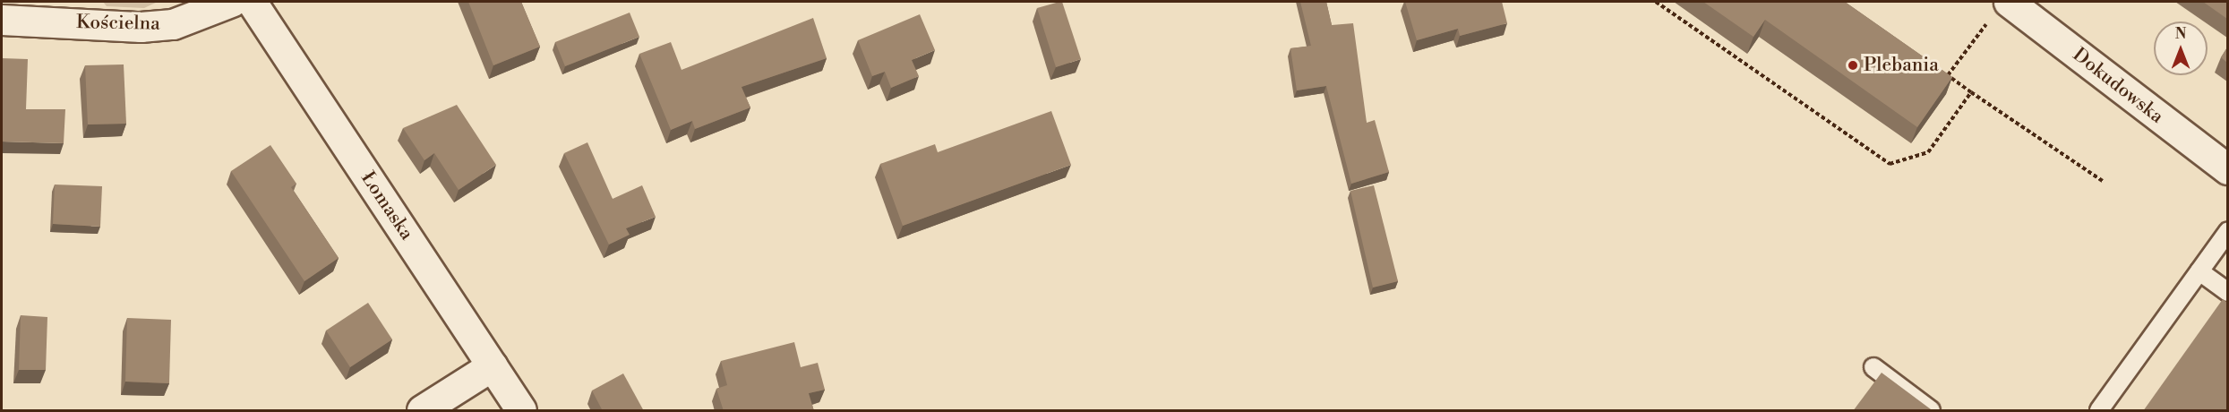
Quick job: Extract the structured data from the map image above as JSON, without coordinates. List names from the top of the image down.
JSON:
{
  "streets": {
    "street": ["Kościelna", "Dokudowska", "Łomaska"]
  },
  "places": ["Plebania"],
  "north": "top"
}
